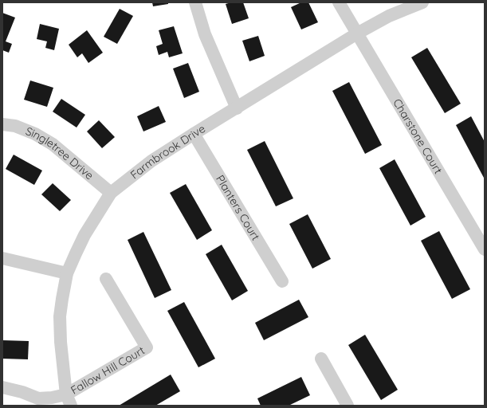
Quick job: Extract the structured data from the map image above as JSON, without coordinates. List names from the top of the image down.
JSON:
{
  "streets": {
    "street": [
      "Charstone Court",
      "Farmbrook Drive",
      "Singletree Drive",
      "Planters Court",
      "Fallow Hill Court"
    ]
  },
  "crossings": [
    ["Charstone Court", "Farmbrook Drive"],
    ["Farmbrook Drive", "Singletree Drive"],
    ["Farmbrook Drive", "Planters Court"],
    ["Farmbrook Drive", "Fallow Hill Court"]
  ]
}
